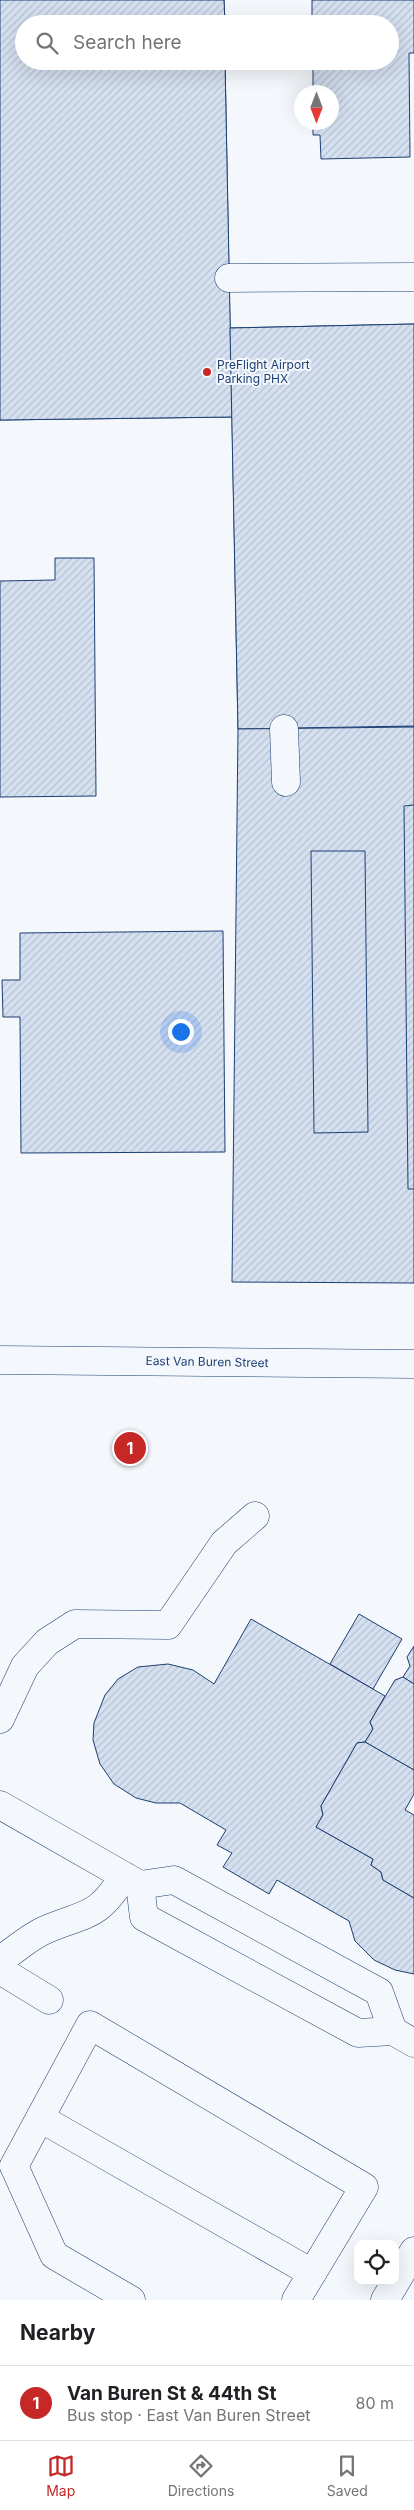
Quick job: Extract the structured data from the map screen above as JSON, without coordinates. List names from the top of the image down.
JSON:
{
  "streets": {
    "main road": ["East Van Buren Street"]
  },
  "places": ["PreFlight Airport Parking PHX"],
  "north": "bottom",
  "page": {
    "search": "Search here",
    "pins": "1",
    "heading": "Nearby",
    "list": [
      {
        "mark": "1",
        "name": "Van Buren St & 44th St",
        "note": "Bus stop · East Van Buren Street",
        "value": "80 m"
      }
    ],
    "nav": ["Map", "Directions", "Saved"]
  }
}
